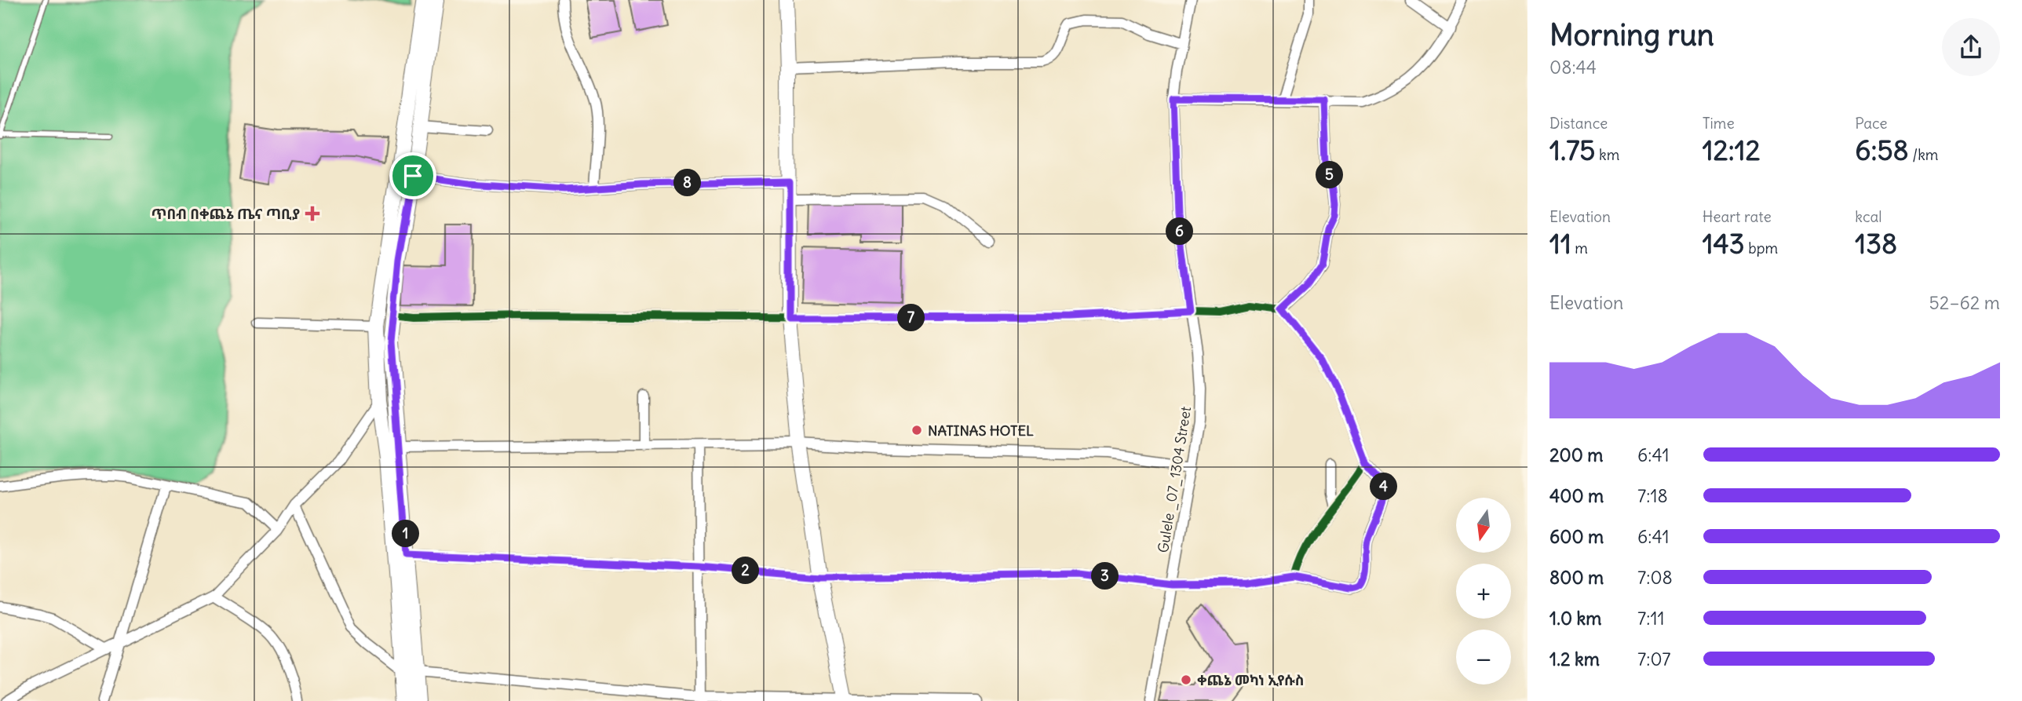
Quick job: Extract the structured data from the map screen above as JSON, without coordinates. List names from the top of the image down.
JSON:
{
  "streets": {
    "street": ["Gulele _07_1304 Street"]
  },
  "places": {
    "health": ["ጥበብ በቀጨኔ ጤና ጣቢያ"],
    "other": ["NATINAS HOTEL", "ቀጨኔ መካነ ኢየሱስ"]
  },
  "north": "bottom",
  "page": {
    "heading": ["Morning run", "08:44"],
    "stats": [
      ["Distance", "1.75 km"],
      ["Time", "12:12"],
      ["Pace", "6:58 /km"],
      ["Elevation", "11 m"],
      ["Heart rate", "143 bpm"],
      ["kcal", "138"]
    ],
    "pins": [
      "5",
      "8",
      "6",
      "7",
      "4",
      "1",
      "2",
      "3"
    ],
    "chart": ["Elevation", "52–62 m"],
    "list": [
      {
        "name": "200 m",
        "note": "6:41"
      },
      {
        "name": "400 m",
        "note": "7:18"
      },
      {
        "name": "600 m",
        "note": "6:41"
      },
      {
        "name": "800 m",
        "note": "7:08"
      },
      {
        "name": "1.0 km",
        "note": "7:11"
      },
      {
        "name": "1.2 km",
        "note": "7:07"
      }
    ],
    "map_buttons": ["+", "−"]
  }
}
